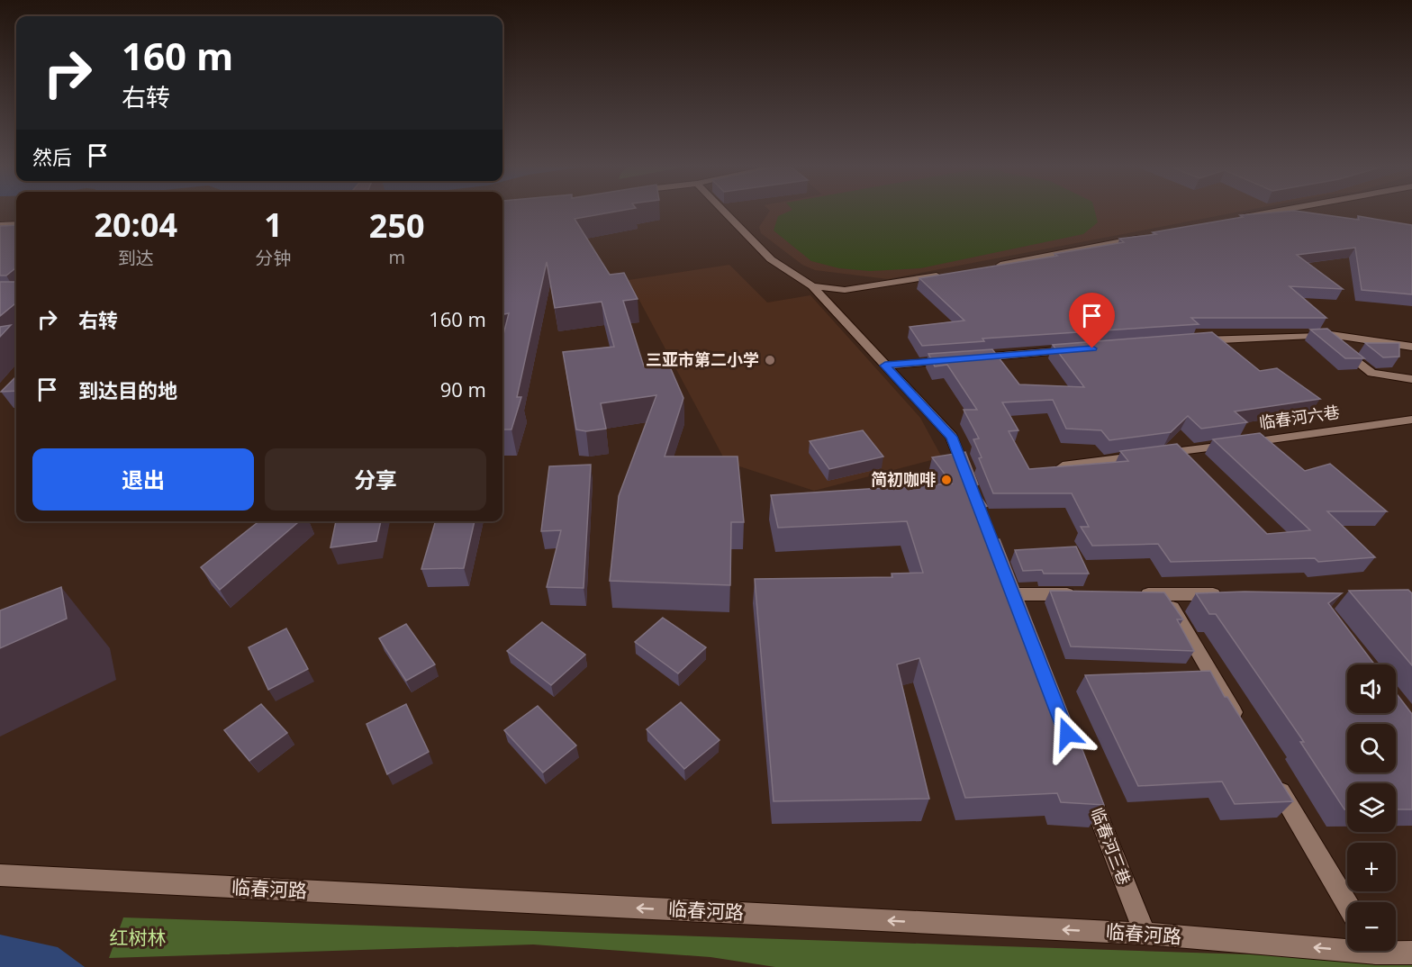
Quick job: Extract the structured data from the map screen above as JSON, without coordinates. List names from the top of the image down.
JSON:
{
  "streets": {
    "street": ["临春河六巷", "临春河三巷", "临春河路"]
  },
  "crossings": [
    ["临春河三巷", "临春河路"]
  ],
  "one_way": ["临春河路"],
  "parks": ["红树林"],
  "places": ["三亚市第二小学", "简初咖啡"],
  "page": {
    "turn": ["160 m", "右转"],
    "then": "然后",
    "eta": [
      "20:04",
      "到达",
      "1",
      "分钟",
      "250",
      "m"
    ],
    "list": [
      {
        "name": "右转",
        "value": "160 m"
      },
      {
        "name": "到达目的地",
        "value": "90 m"
      }
    ],
    "buttons": ["退出", "分享"],
    "map_buttons": ["+", "−"]
  }
}
